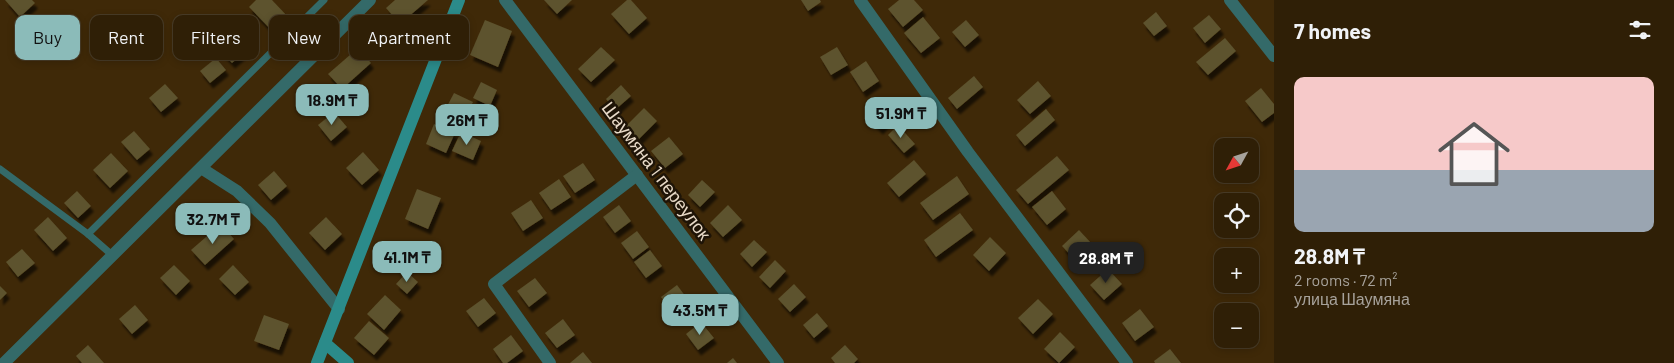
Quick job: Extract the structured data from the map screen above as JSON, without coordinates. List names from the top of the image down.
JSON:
{
  "streets": {
    "street": ["Шаумяна 1 переулок"]
  },
  "north": "bottom left",
  "page": {
    "heading": "7 homes",
    "chip": [
      "Buy",
      "Rent",
      "Filters",
      "New",
      "Apartment"
    ],
    "list": [
      {
        "name": "28.8M ₸",
        "note": "2 rooms · 72 m² · улица Шаумяна"
      }
    ],
    "price": [
      "18.9M ₸",
      "51.9M ₸",
      "26M ₸",
      "32.7M ₸",
      "41.1M ₸",
      "28.8M ₸",
      "43.5M ₸"
    ],
    "map_buttons": ["+", "−"]
  }
}
